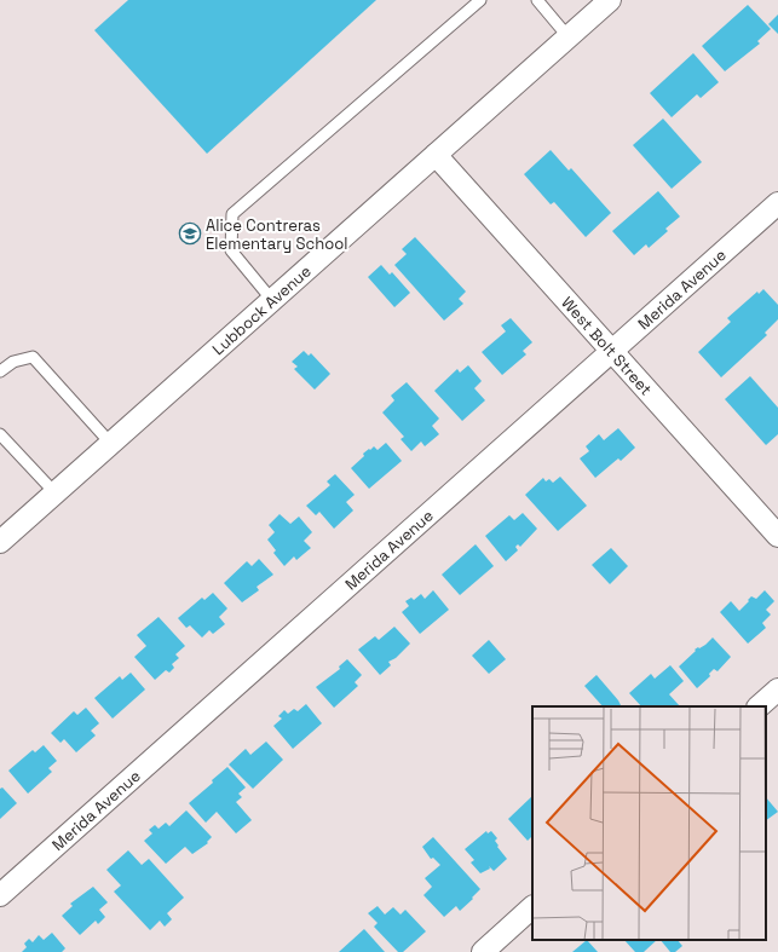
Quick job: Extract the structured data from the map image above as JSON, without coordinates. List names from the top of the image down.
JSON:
{
  "streets": {
    "street": ["Merida Avenue", "Lubbock Avenue", "West Bolt Street"]
  },
  "crossings": [
    ["Merida Avenue", "West Bolt Street"],
    ["Lubbock Avenue", "West Bolt Street"]
  ],
  "places": {
    "school or university": ["Alice Contreras Elementary School"]
  }
}
